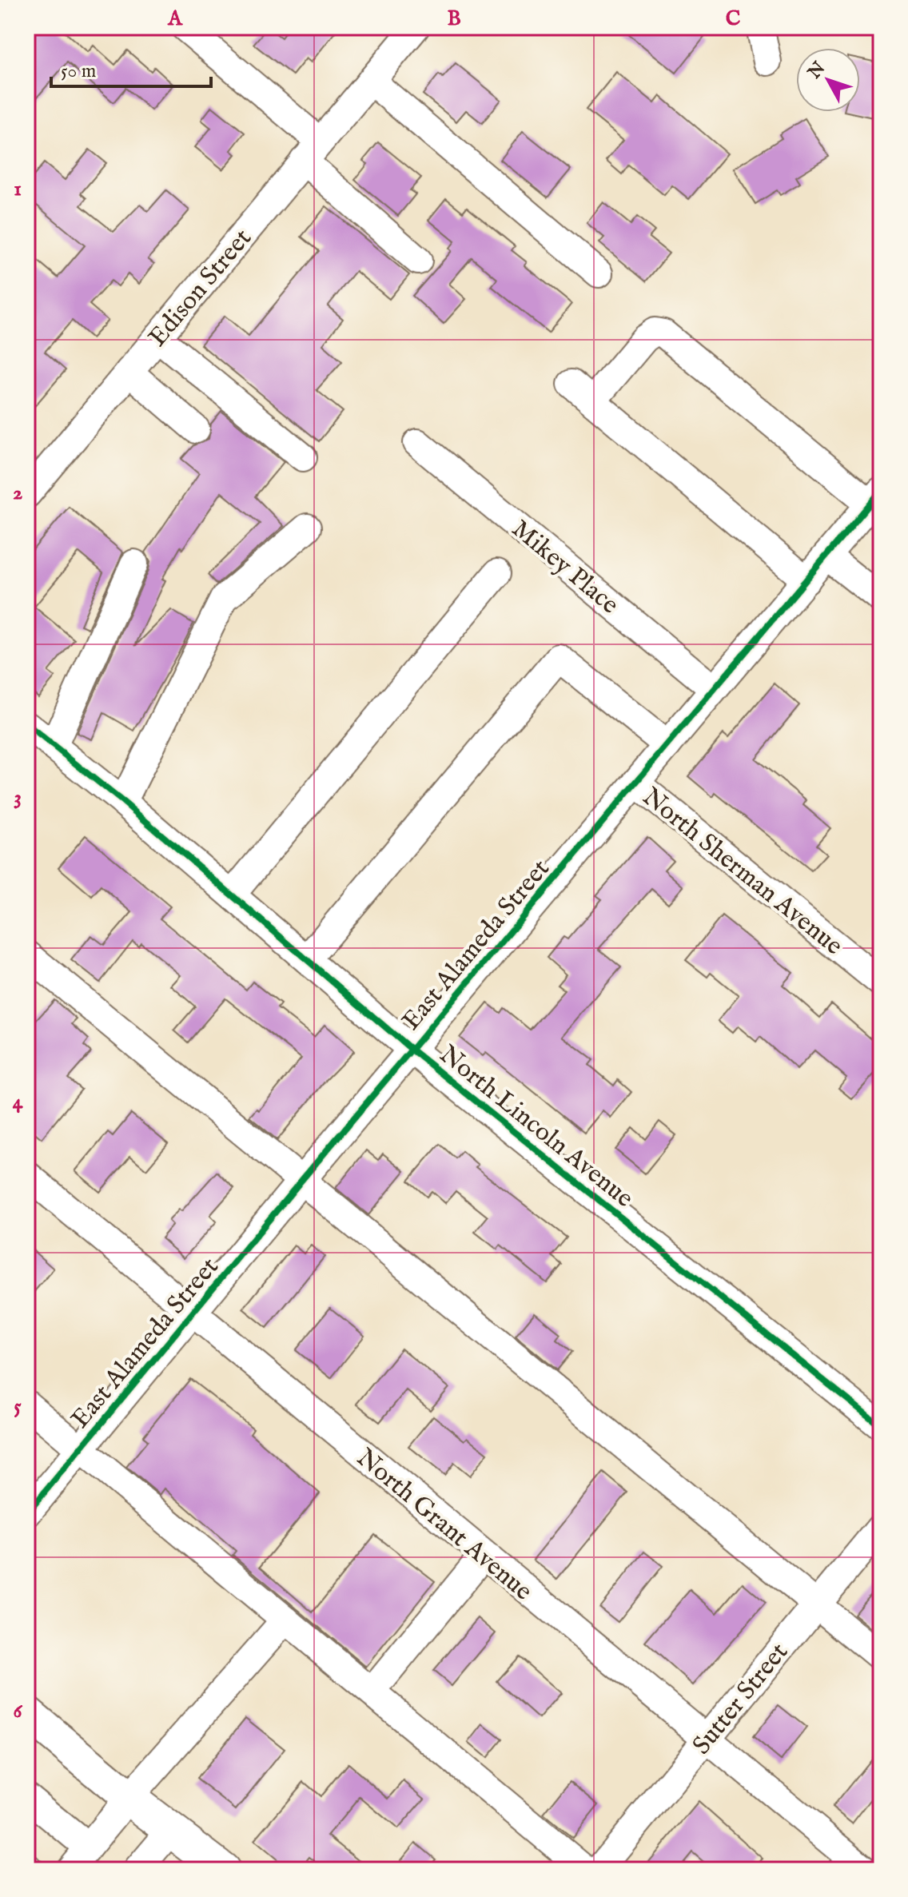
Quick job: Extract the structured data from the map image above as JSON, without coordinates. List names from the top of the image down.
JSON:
{
  "streets": {
    "street": [
      "Edison Street",
      "Mikey Place",
      "North Sherman Avenue",
      "East Alameda Street",
      "North Lincoln Avenue",
      "North Grant Avenue",
      "Sutter Street"
    ]
  },
  "crossings": [
    ["Mikey Place", "East Alameda Street"],
    ["North Sherman Avenue", "East Alameda Street"],
    ["East Alameda Street", "North Lincoln Avenue"],
    ["East Alameda Street", "North Grant Avenue"],
    ["North Grant Avenue", "Sutter Street"]
  ],
  "scale_bar": "50 m",
  "north": "top left",
  "grid": {
    "columns": ["A", "B", "C"],
    "rows": [
      "1",
      "2",
      "3",
      "4",
      "5",
      "6"
    ]
  }
}
